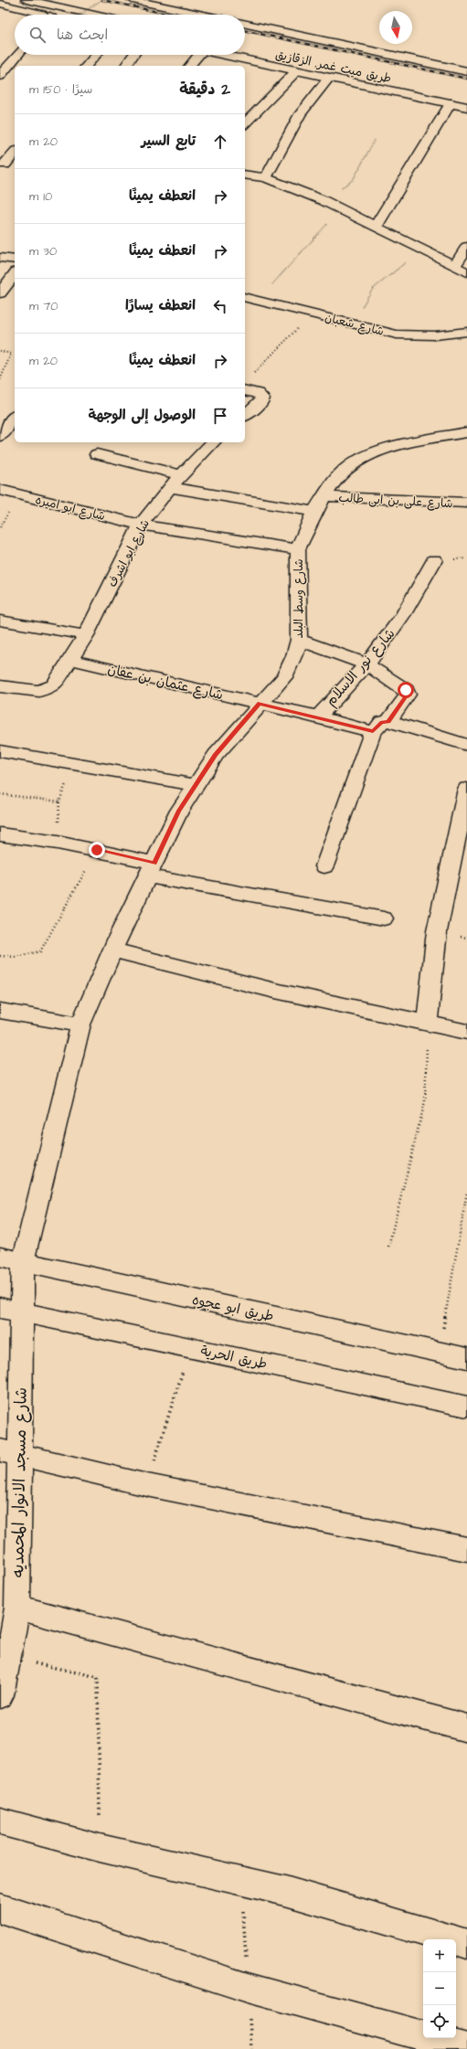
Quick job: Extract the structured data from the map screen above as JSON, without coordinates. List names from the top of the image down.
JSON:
{
  "streets": {
    "main road": [
      "طريق ميت غمر, الزقازيق",
      "شارع شعبان",
      "شارع على بن ابى طالب",
      "شارع ابو اميره",
      "شارع ابو اشرف",
      "شارع وسط البلد",
      "شارع نور الاسلام",
      "شارع عثمان بن عفان",
      "طريق ابو عجوه",
      "طريق الحرية",
      "شارع مسجد الانوار المحمديه"
    ]
  },
  "crossings": [
    ["شارع على بن ابى طالب", "شارع وسط البلد"],
    ["شارع ابو اميره", "شارع ابو اشرف"],
    ["شارع ابو اميره", "شارع وسط البلد"],
    ["شارع ابو اشرف", "شارع عثمان بن عفان"],
    ["شارع وسط البلد", "شارع عثمان بن عفان"],
    ["شارع وسط البلد", "شارع مسجد الانوار المحمديه"],
    ["شارع نور الاسلام", "شارع عثمان بن عفان"],
    ["طريق ابو عجوه", "شارع مسجد الانوار المحمديه"],
    ["طريق الحرية", "شارع مسجد الانوار المحمديه"]
  ],
  "north": "bottom",
  "page": {
    "search": "ابحث هنا",
    "heading": ["2 دقيقة", "سيرًا · 150 m"],
    "list": [
      ["تابع السير", "20 m"],
      ["انعطف يمينًا", "10 m"],
      ["انعطف يمينًا", "30 m"],
      ["انعطف يسارًا", "70 m"],
      ["انعطف يمينًا", "20 m"],
      "الوصول إلى الوجهة"
    ],
    "map_buttons": ["+", "−"]
  }
}
